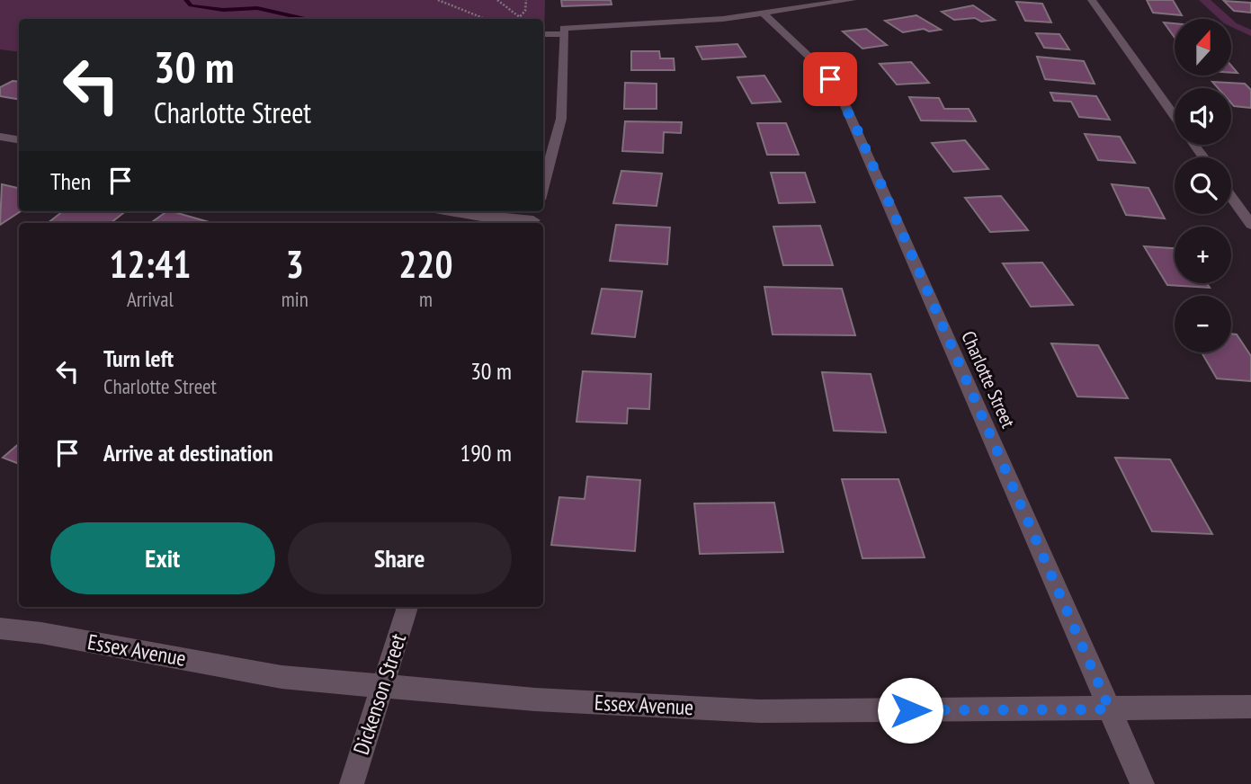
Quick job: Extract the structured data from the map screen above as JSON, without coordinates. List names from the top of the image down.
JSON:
{
  "streets": {
    "street": ["Charlotte Street", "Essex Avenue", "Dickenson Street"]
  },
  "crossings": [
    ["Charlotte Street", "Essex Avenue"],
    ["Essex Avenue", "Dickenson Street"]
  ],
  "north": "top",
  "page": {
    "map_buttons": ["+", "−"],
    "turn": ["30 m", "Charlotte Street"],
    "then": "Then",
    "eta": [
      "12:41",
      "Arrival",
      "3",
      "min",
      "220",
      "m"
    ],
    "list": [
      {
        "name": "Turn left",
        "note": "Charlotte Street",
        "value": "30 m"
      },
      {
        "name": "Arrive at destination",
        "value": "190 m"
      }
    ],
    "buttons": ["Exit", "Share"]
  }
}
